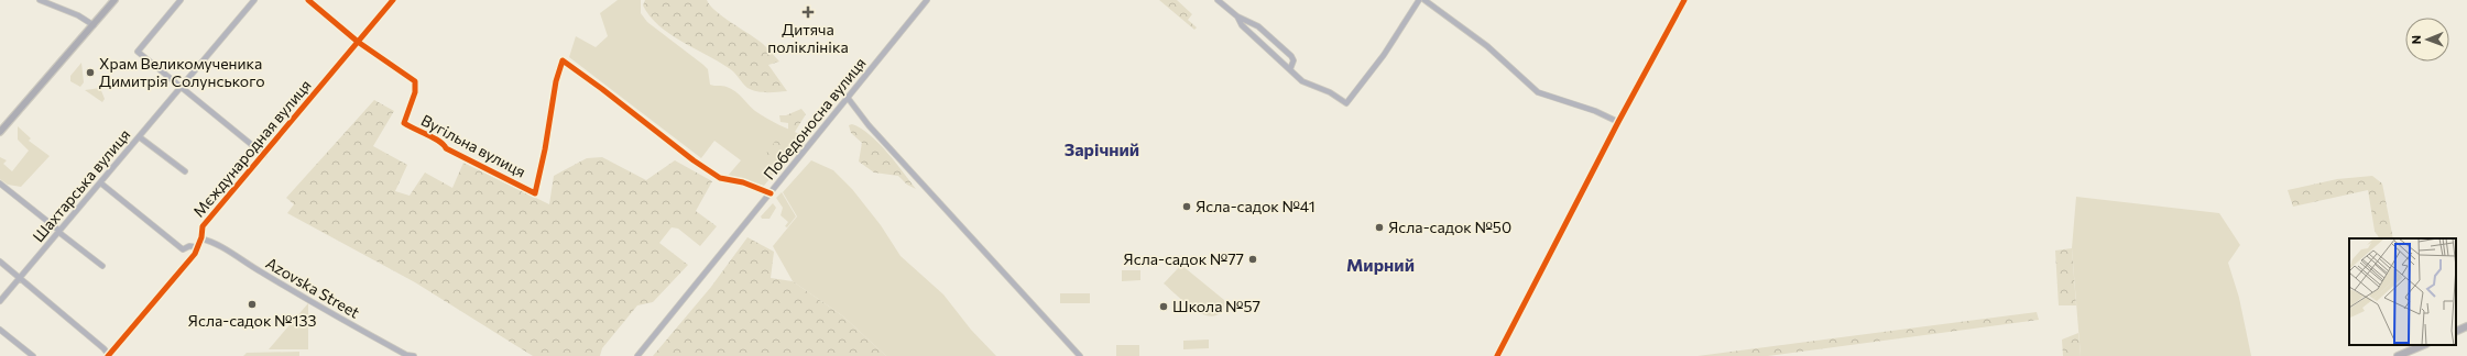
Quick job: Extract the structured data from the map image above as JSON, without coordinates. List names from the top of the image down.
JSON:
{
  "streets": {
    "street": [
      "Победоносна вулиця",
      "Вугільна вулиця",
      "Мєждународная вулиця",
      "Шахтарська вулиця",
      "Azovska Street"
    ]
  },
  "crossings": [
    ["Победоносна вулиця", "Вугільна вулиця"],
    ["Вугільна вулиця", "Мєждународная вулиця"],
    ["Мєждународная вулиця", "Azovska Street"]
  ],
  "districts": ["Зарічний", "Мирний"],
  "places": {
    "health": ["Дитяча поліклініка"],
    "other": [
      "Храм Великомученика Димитрія Солунського",
      "Ясла-садок №41",
      "Ясла-садок №50",
      "Ясла-садок №77",
      "Ясла-садок №133",
      "Школа №57"
    ]
  },
  "north": "left"
}
